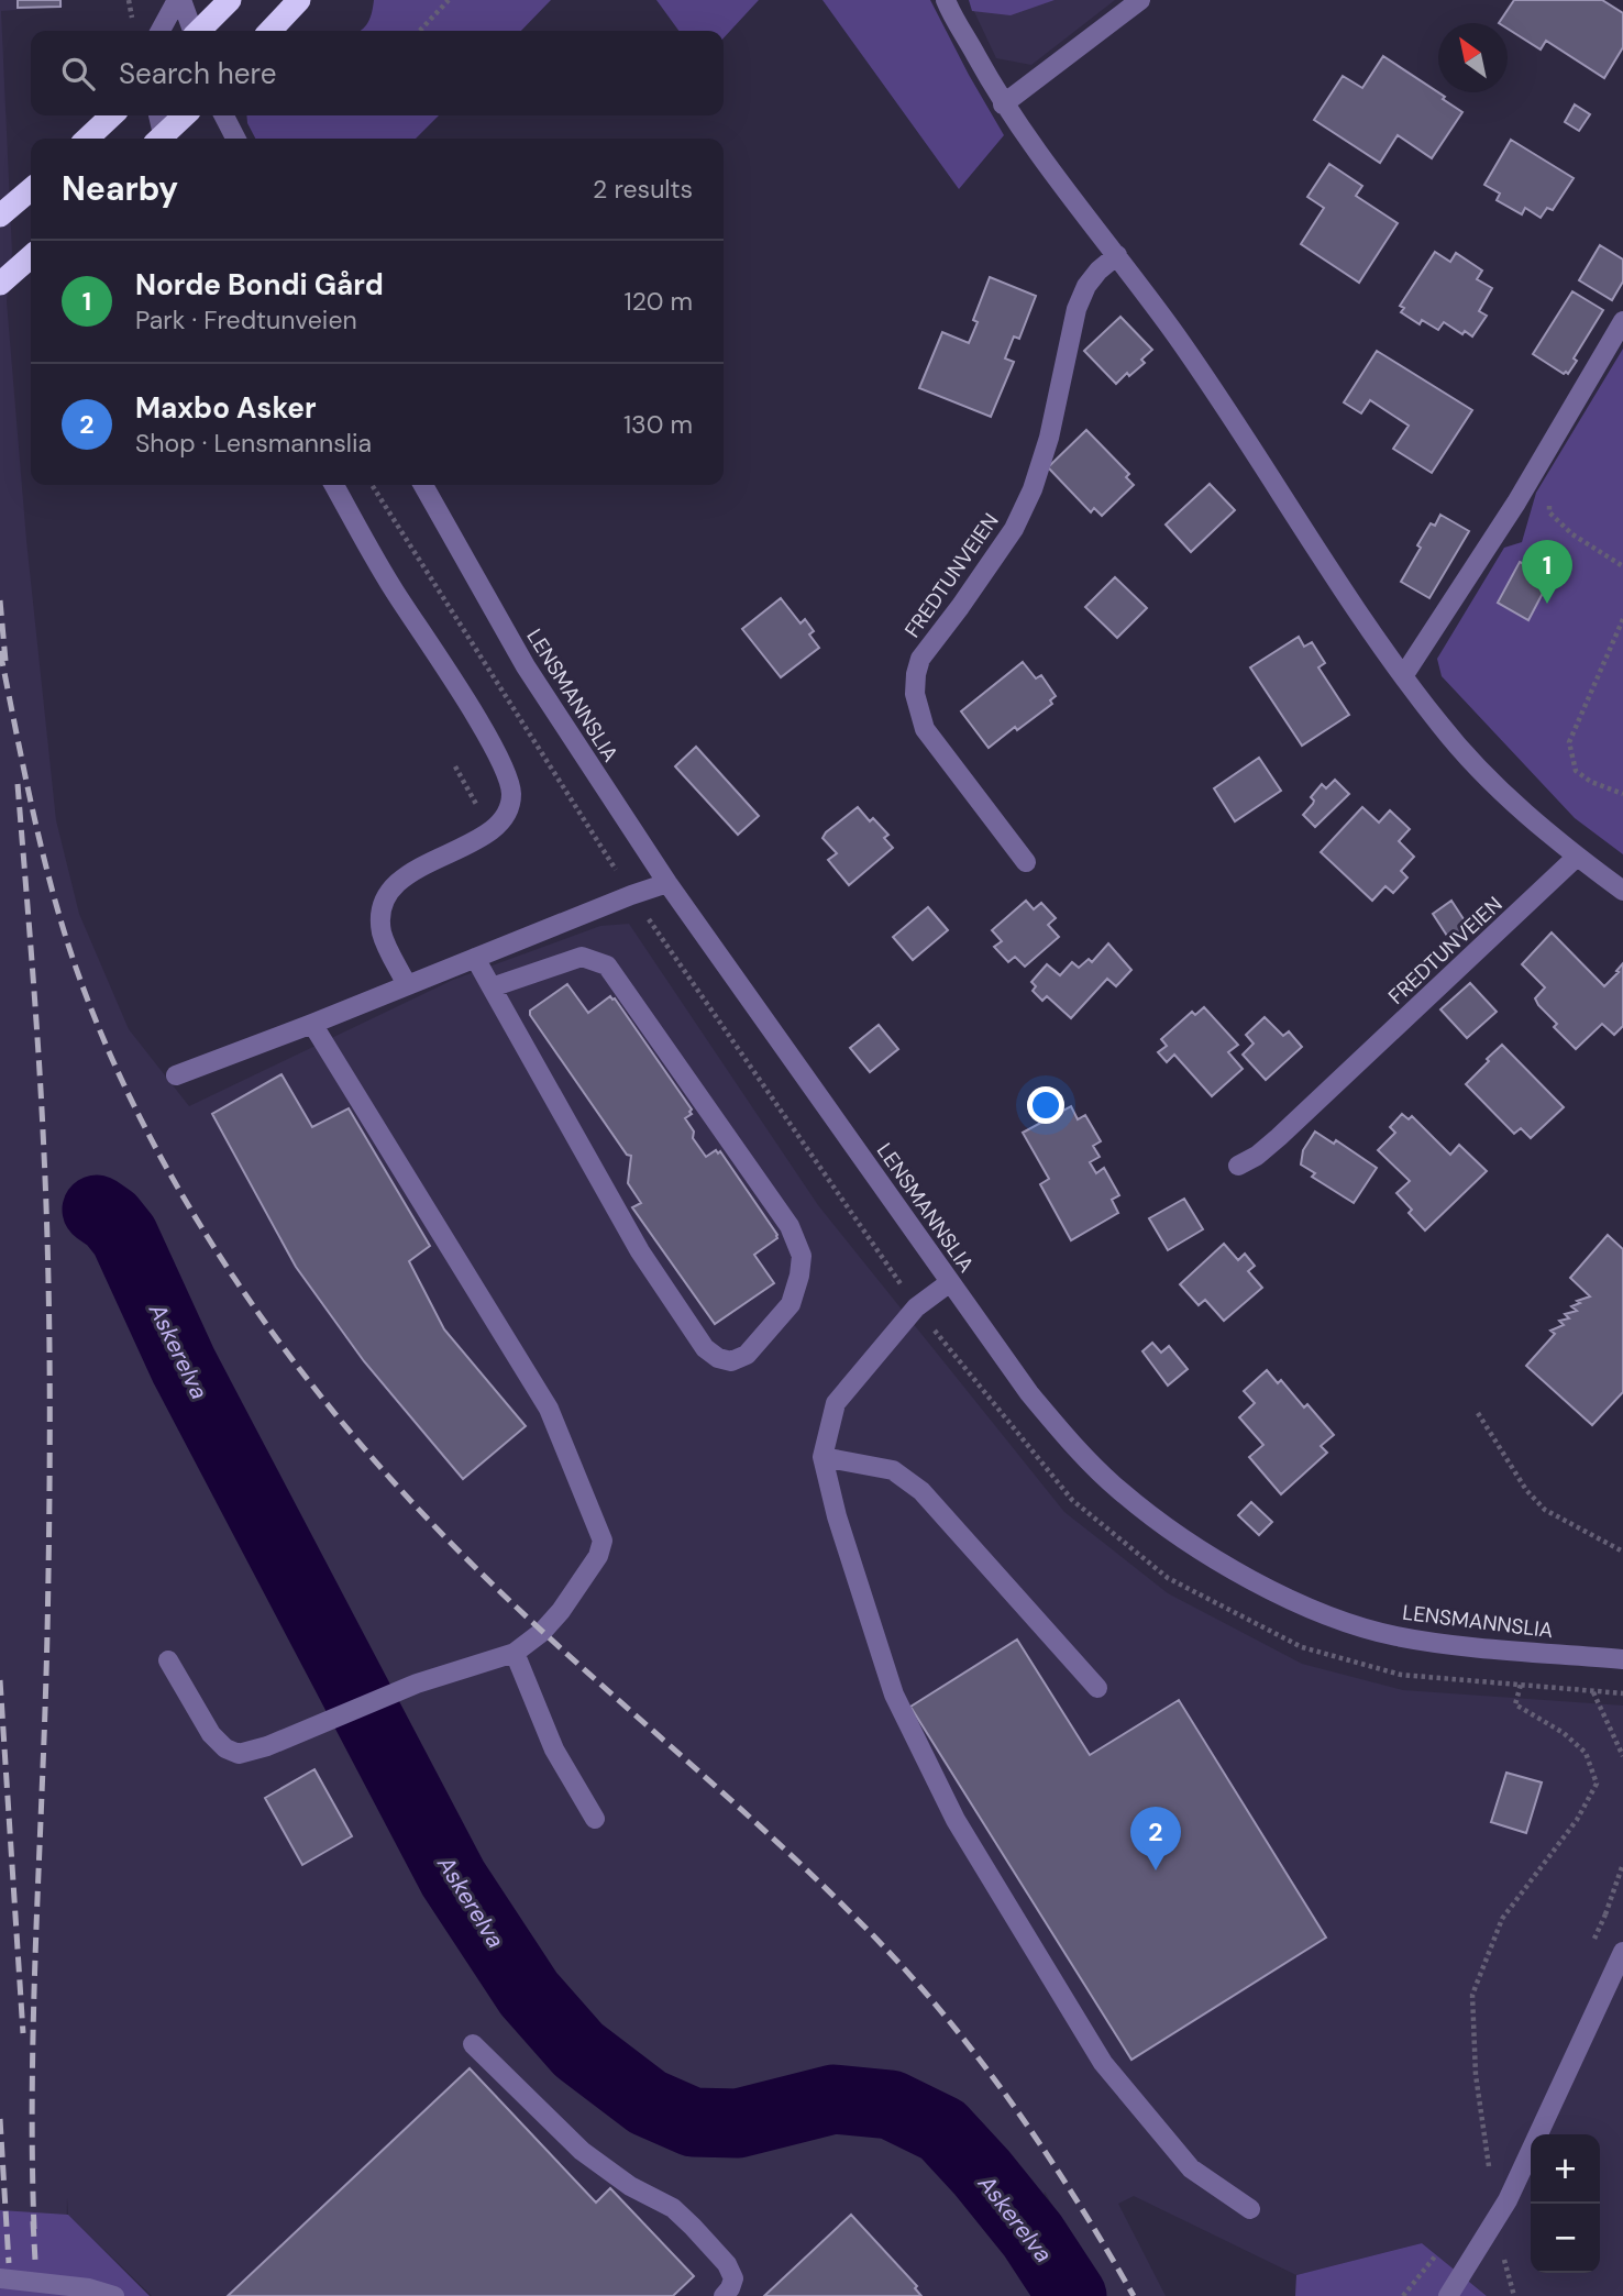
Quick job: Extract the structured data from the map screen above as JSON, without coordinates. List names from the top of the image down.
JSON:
{
  "streets": {
    "street": ["FREDTUNVEIEN", "LENSMANNSLIA"]
  },
  "water": ["Askerelva"],
  "north": "top left",
  "page": {
    "search": "Search here",
    "heading": ["Nearby", "2 results"],
    "list": [
      {
        "mark": "1",
        "name": "Norde Bondi Gård",
        "note": "Park · Fredtunveien",
        "value": "120 m"
      },
      {
        "mark": "2",
        "name": "Maxbo Asker",
        "note": "Shop · Lensmannslia",
        "value": "130 m"
      }
    ],
    "pins": ["1", "2"],
    "map_buttons": ["+", "−"]
  }
}
